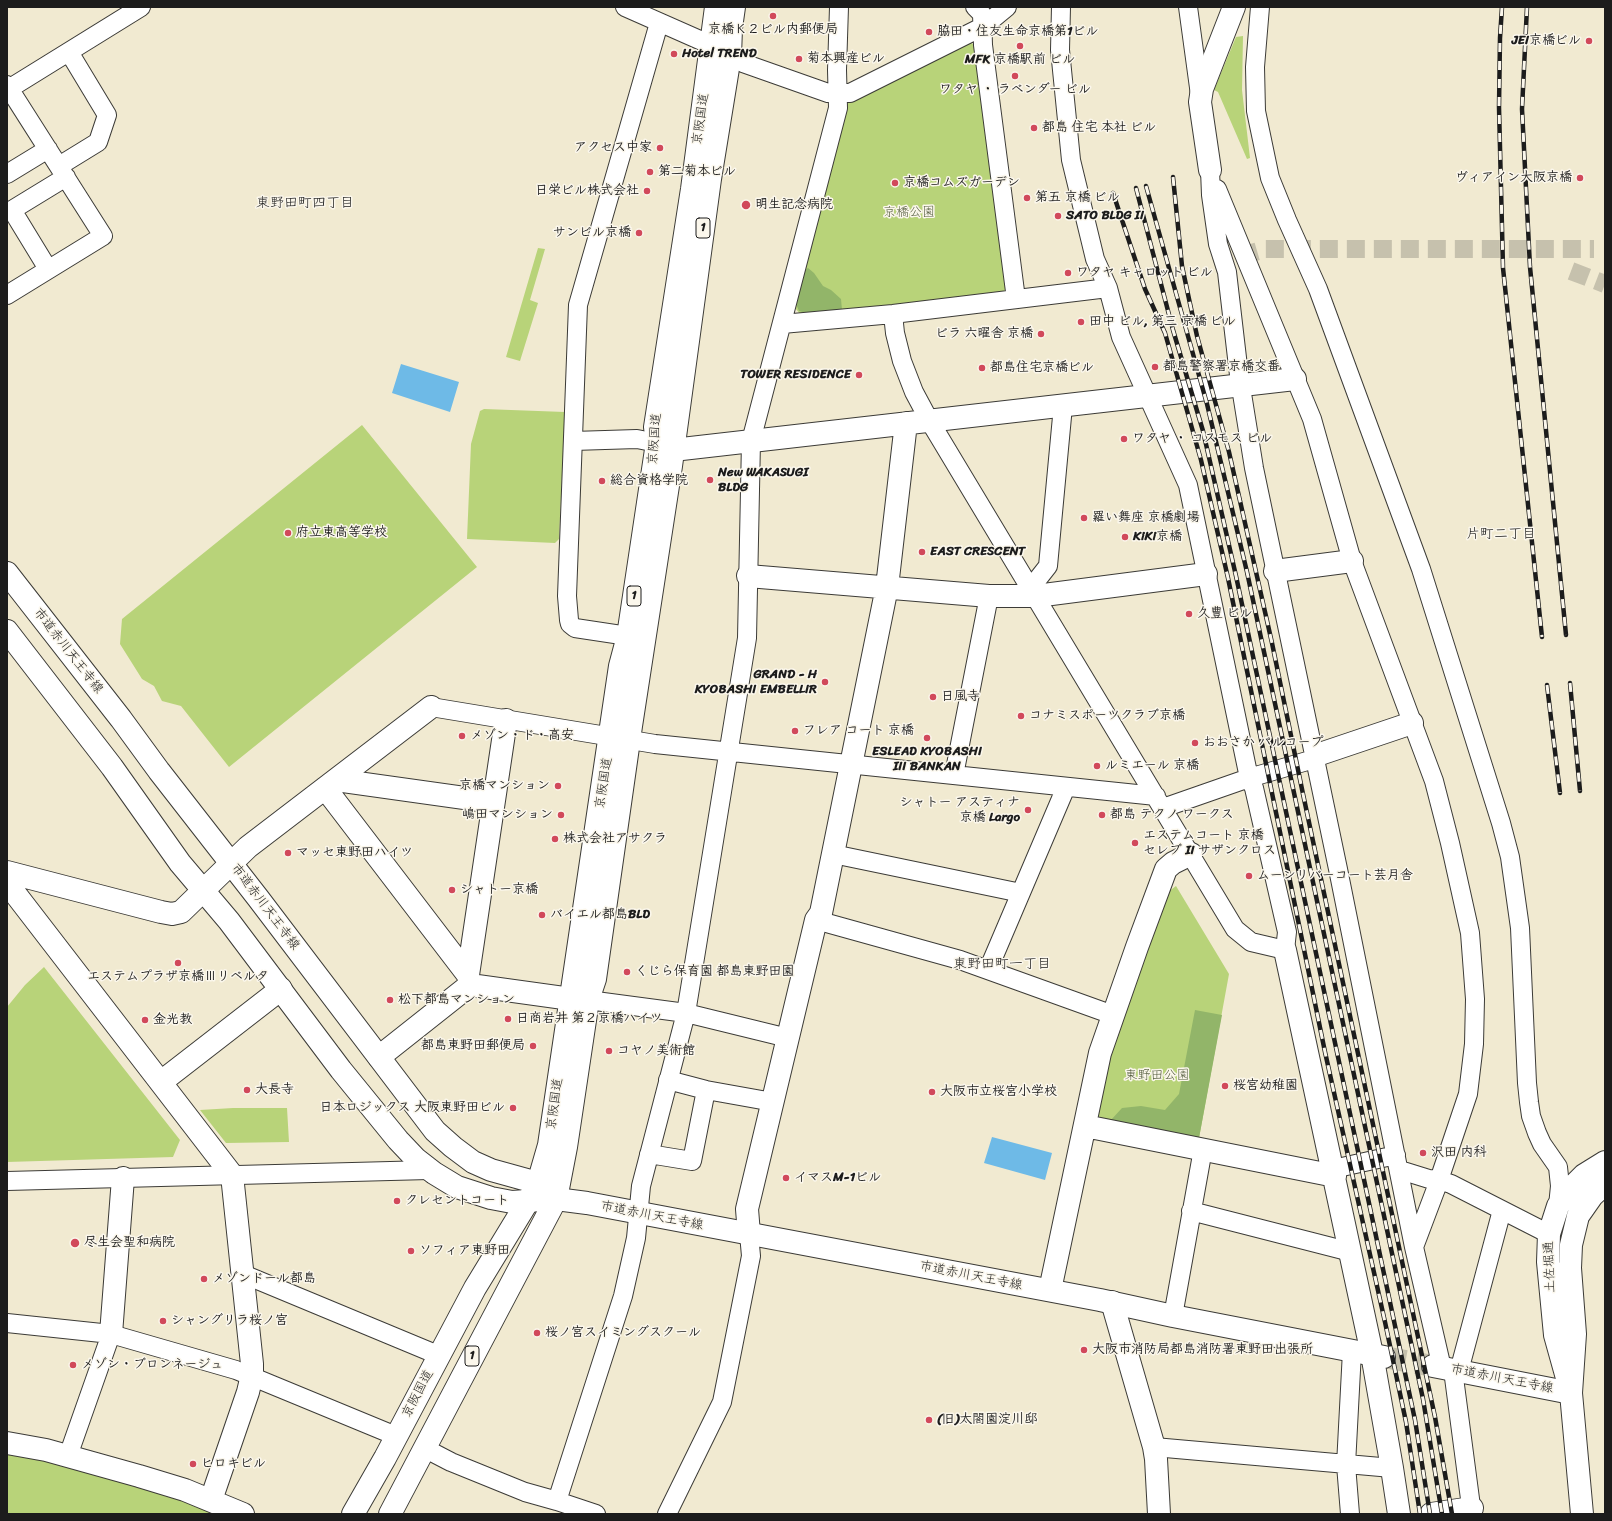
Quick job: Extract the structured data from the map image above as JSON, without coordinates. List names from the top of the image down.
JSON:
{
  "streets": {
    "main road": [
      "京阪国道",
      "1",
      "市道赤川天王寺線",
      "土佐堀通"
    ]
  },
  "crossings": [
    ["京阪国道", "市道赤川天王寺線"],
    ["市道赤川天王寺線", "土佐堀通"]
  ],
  "districts": ["東野田町四丁目", "片町二丁目", "東野田町一丁目"],
  "parks": ["京橋公園", "東野田公園"],
  "places": [
    "京橋Ｋ２ビル内郵便局",
    "脇田・住友生命京橋第1ビル",
    "JEI京橋ビル",
    "MFK 京橋駅前 ビル",
    "Hotel TREND",
    "菊本興産ビル",
    "ワタヤ ・ ラベンダー ビル",
    "都島 住宅 本社 ビル",
    "アクセス中家",
    "第二菊本ビル",
    "ヴィアイン大阪京橋",
    "京橋コムズガーデン",
    "日栄ビル株式会社",
    "第五 京橋 ビル",
    "明生記念病院",
    "SATO BLDG II",
    "サンビル京橋",
    "ワタヤ キャロット ビル",
    "田中 ビル, 第三 京橋 ビル",
    "ビラ 六曜舎 京橋",
    "都島警察署京橋交番",
    "都島住宅京橋ビル",
    "TOWER RESIDENCE",
    "ワタヤ ・ コスモス ビル",
    "New WAKASUGI BLDG",
    "総合資格学院",
    "羅い舞座 京橋劇場",
    "府立東高等学校",
    "KiKi京橋",
    "EAST CRESCENT",
    "久豊 ビル",
    "GRAND - H KYOBASHI EMBELLIR",
    "日風寺",
    "コナミスポーツクラブ京橋",
    "フレア コート 京橋",
    "メゾン・ド・高安",
    "ESLEAD KYOBASHI III BANKAN",
    "おおさか パルコープ",
    "ルミエール 京橋",
    "京橋マンション",
    "シャトー アスティナ 京橋 Largo",
    "嶋田マンション",
    "都島 テクノ ワークス",
    "株式会社アサクラ",
    "エステムコート 京橋 セレブ II サザンクロス",
    "マッセ東野田ハイツ",
    "ムーンリバーコート芸月舎",
    "シャトー京橋",
    "バイエル都島BLD",
    "エステムプラザ京橋Ⅲリベルタ",
    "くじら保育園 都島東野田園",
    "松下都島マンション",
    "日商岩井 第２京橋ハイツ",
    "金光教",
    "都島東野田郵便局",
    "コヤノ美術館",
    "桜宮幼稚園",
    "大長寺",
    "大阪市立桜宮小学校",
    "日本ロジックス 大阪東野田ビル",
    "沢田 内科",
    "イマスM-1ビル",
    "クレセントコート",
    "尽生会聖和病院",
    "ソフィア東野田",
    "メゾンドール都島",
    "シャングリラ桜ノ宮",
    "桜ノ宮スイミングスクール",
    "大阪市消防局都島消防署東野田出張所",
    "メゾン・ブロンネージュ",
    "(旧)太閤園淀川邸",
    "ヒロキビル"
  ]
}
